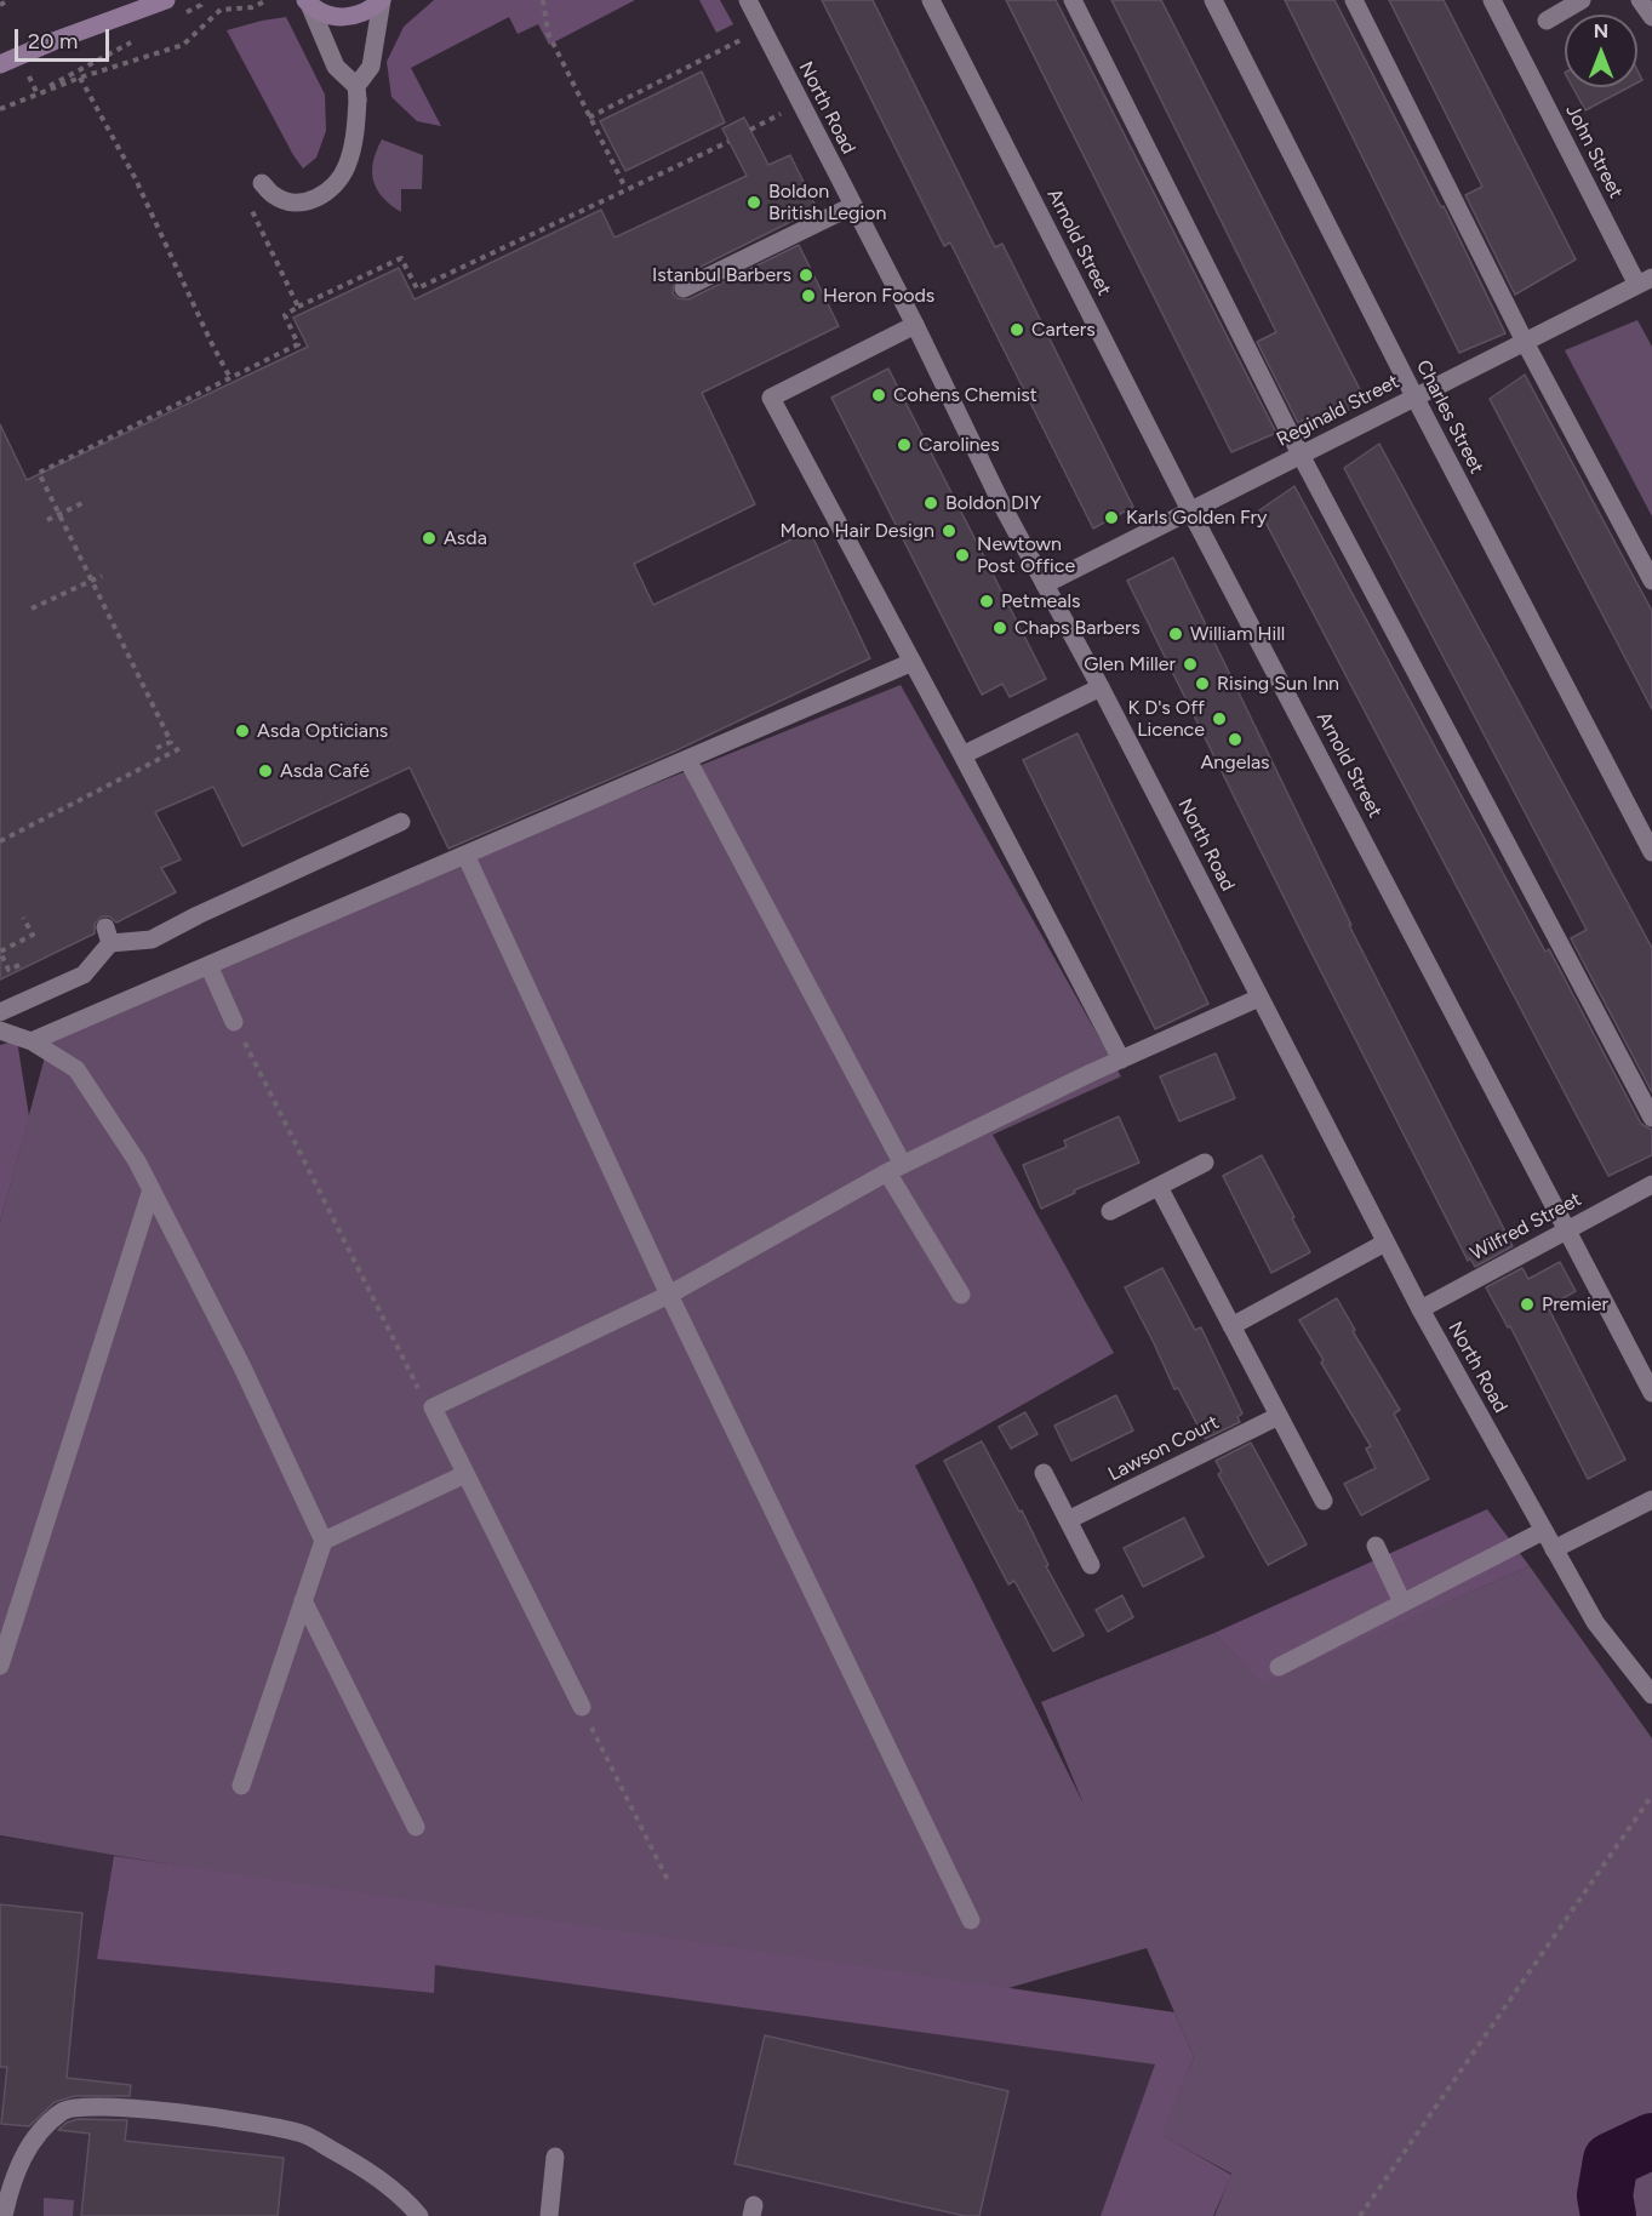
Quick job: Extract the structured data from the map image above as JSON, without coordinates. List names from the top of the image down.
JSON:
{
  "streets": {
    "street": [
      "North Road",
      "John Street",
      "Arnold Street",
      "Reginald Street",
      "Charles Street",
      "Wilfred Street",
      "Lawson Court"
    ]
  },
  "crossings": [
    ["North Road", "Reginald Street"],
    ["North Road", "Wilfred Street"],
    ["John Street", "Reginald Street"],
    ["Arnold Street", "Reginald Street"],
    ["Arnold Street", "Wilfred Street"],
    ["Reginald Street", "Charles Street"]
  ],
  "places": [
    "Boldon British Legion",
    "Istanbul Barbers",
    "Heron Foods",
    "Carters",
    "Cohens Chemist",
    "Carolines",
    "Boldon DIY",
    "Karls Golden Fry",
    "Mono Hair Design",
    "Asda",
    "Newtown Post Office",
    "Petmeals",
    "Chaps Barbers",
    "William Hill",
    "Glen Miller",
    "Rising Sun Inn",
    "K D's Off Licence",
    "Asda Opticians",
    "Angelas",
    "Asda Café",
    "Premier"
  ],
  "scale_bar": "20 m",
  "north": "top"
}
